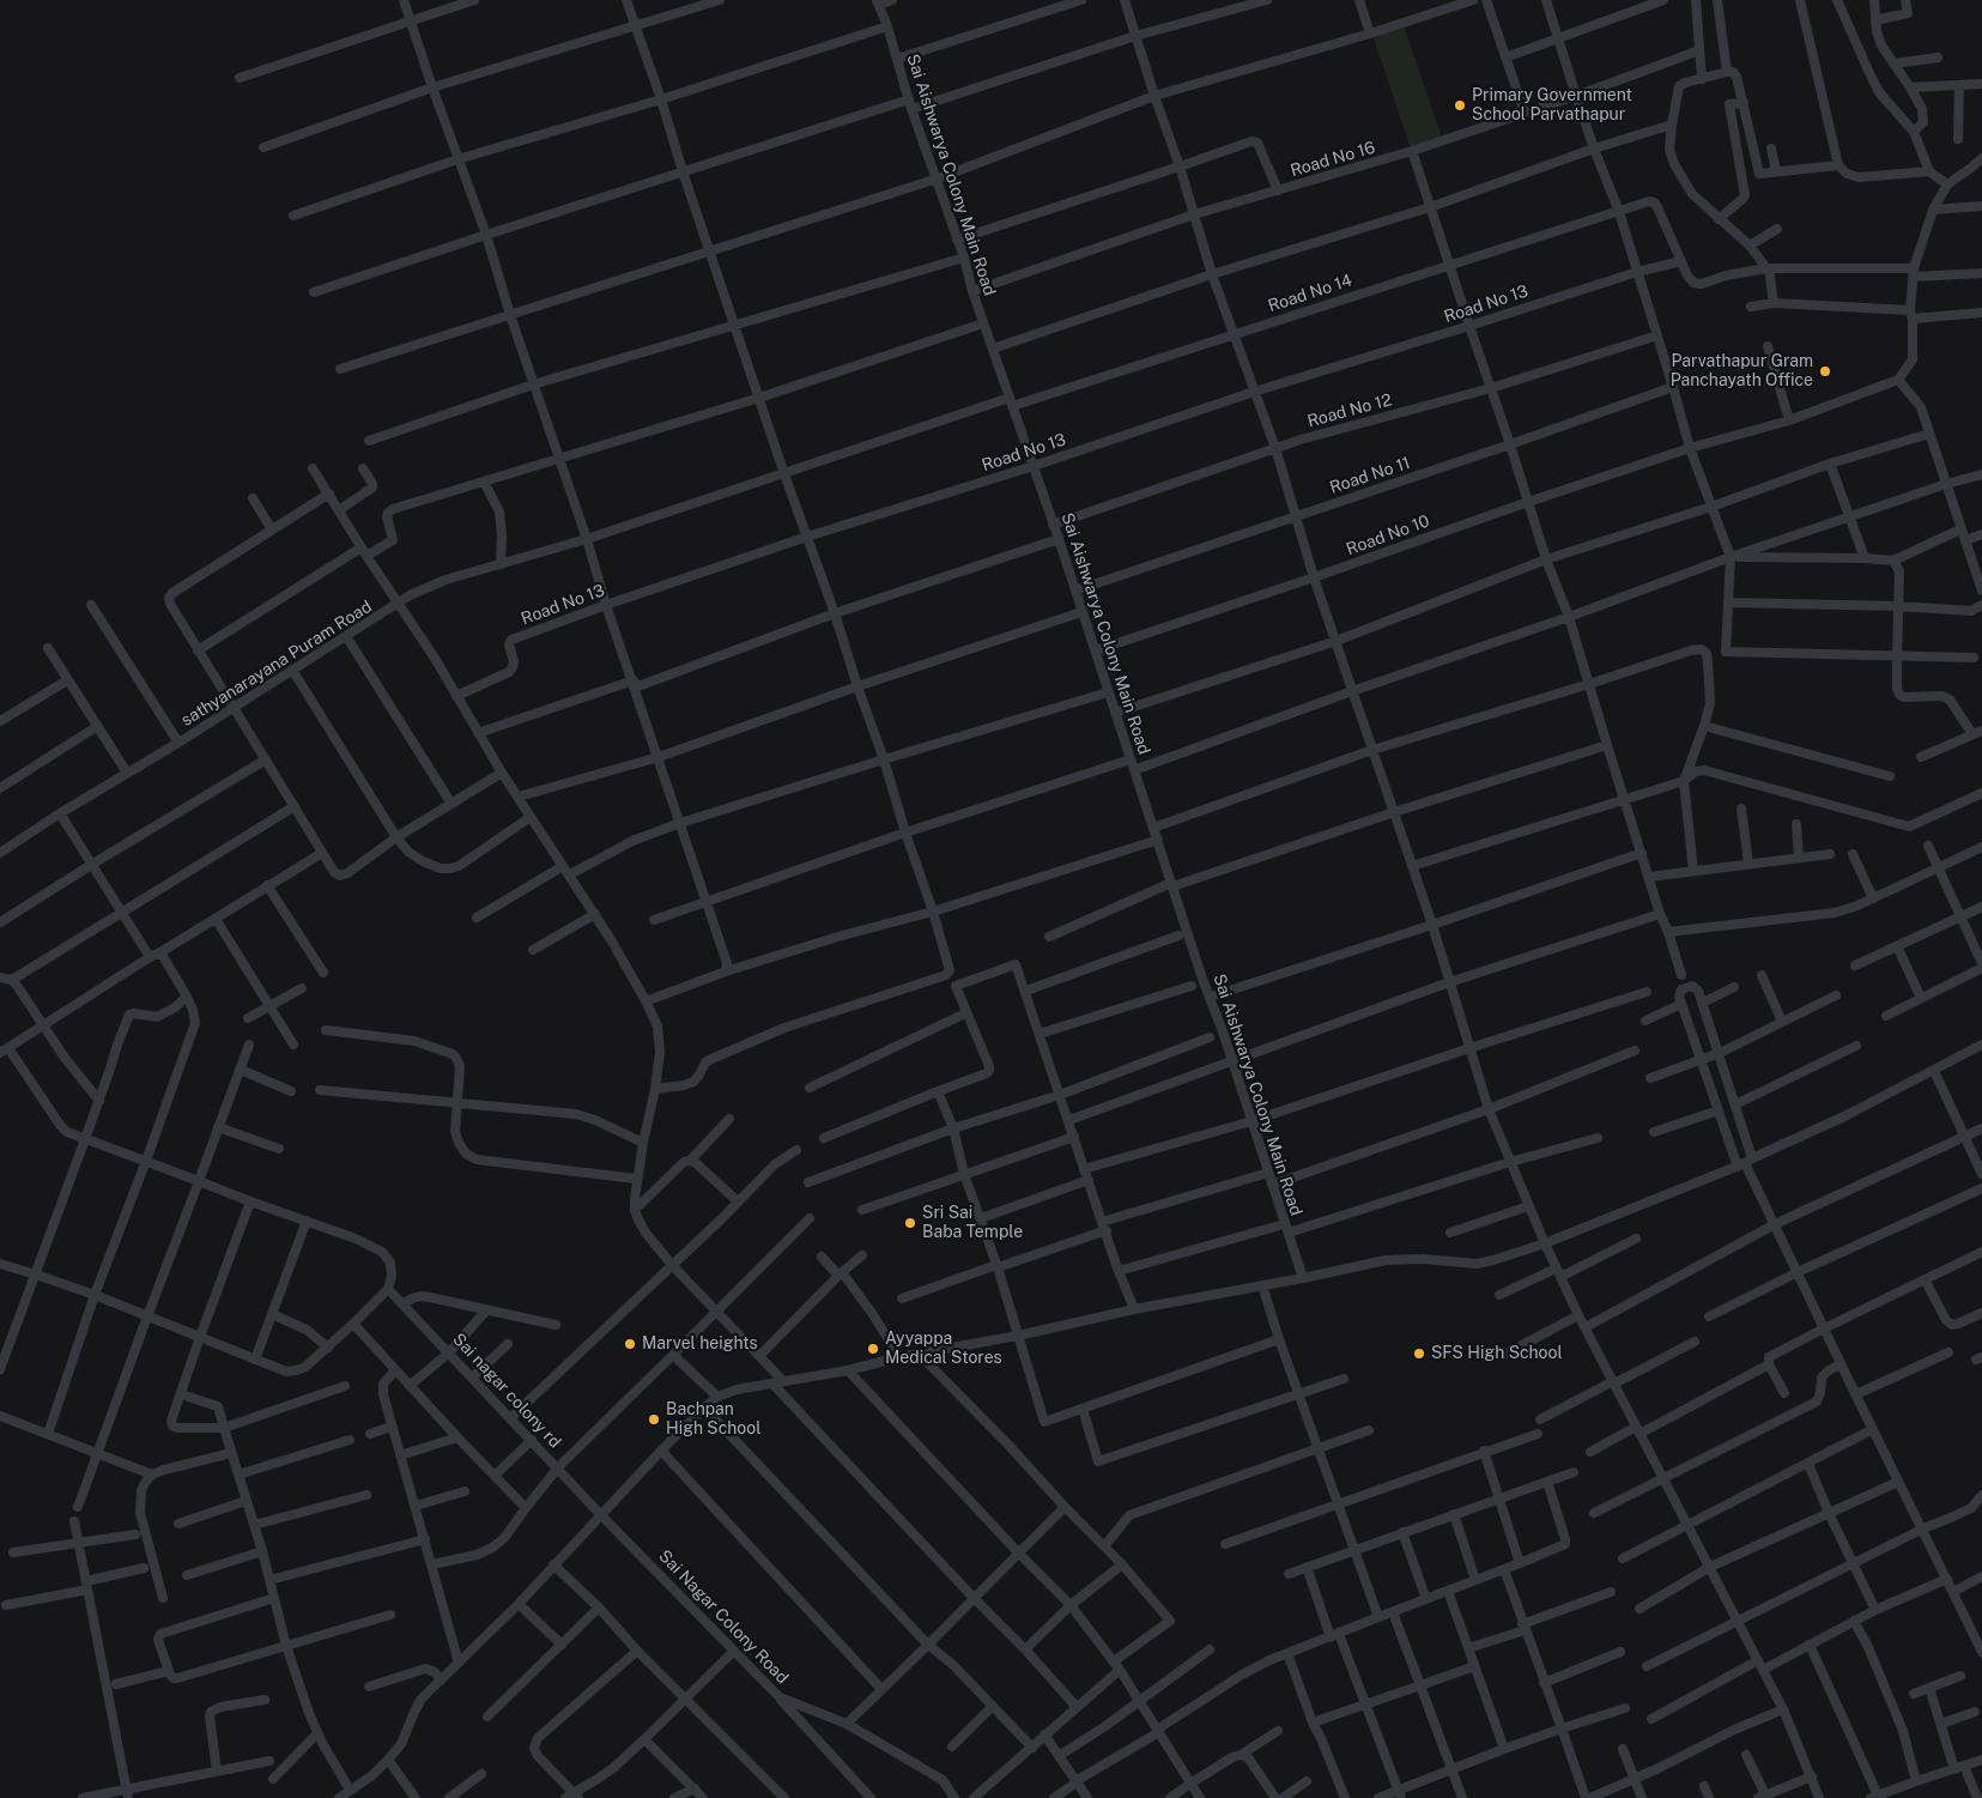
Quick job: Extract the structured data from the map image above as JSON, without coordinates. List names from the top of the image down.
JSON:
{
  "streets": {
    "street": [
      "Road No 16",
      "Sai Aishwarya Colony Main Road",
      "Road No 14",
      "Road No 13",
      "Road No 12",
      "Road No 11",
      "Road No 10",
      "sathyanarayana Puram Road",
      "Sai nagar colony rd",
      "Sai Nagar Colony Road"
    ]
  },
  "crossings": [
    ["Road No 16", "Sai Aishwarya Colony Main Road"],
    ["Sai Aishwarya Colony Main Road", "Road No 14"],
    ["Sai Aishwarya Colony Main Road", "Road No 13"],
    ["Sai Aishwarya Colony Main Road", "Road No 12"],
    ["Sai Aishwarya Colony Main Road", "Road No 11"],
    ["Sai Aishwarya Colony Main Road", "Road No 10"],
    ["Road No 14", "Road No 13"],
    ["Road No 14", "sathyanarayana Puram Road"],
    ["Sai nagar colony rd", "Sai Nagar Colony Road"]
  ],
  "places": [
    "Primary Government School Parvathapur",
    "Parvathapur Gram Panchayath Office",
    "Sri Sai Baba Temple",
    "Marvel heights",
    "Ayyappa Medical Stores",
    "SFS High School",
    "Bachpan High School"
  ]
}
